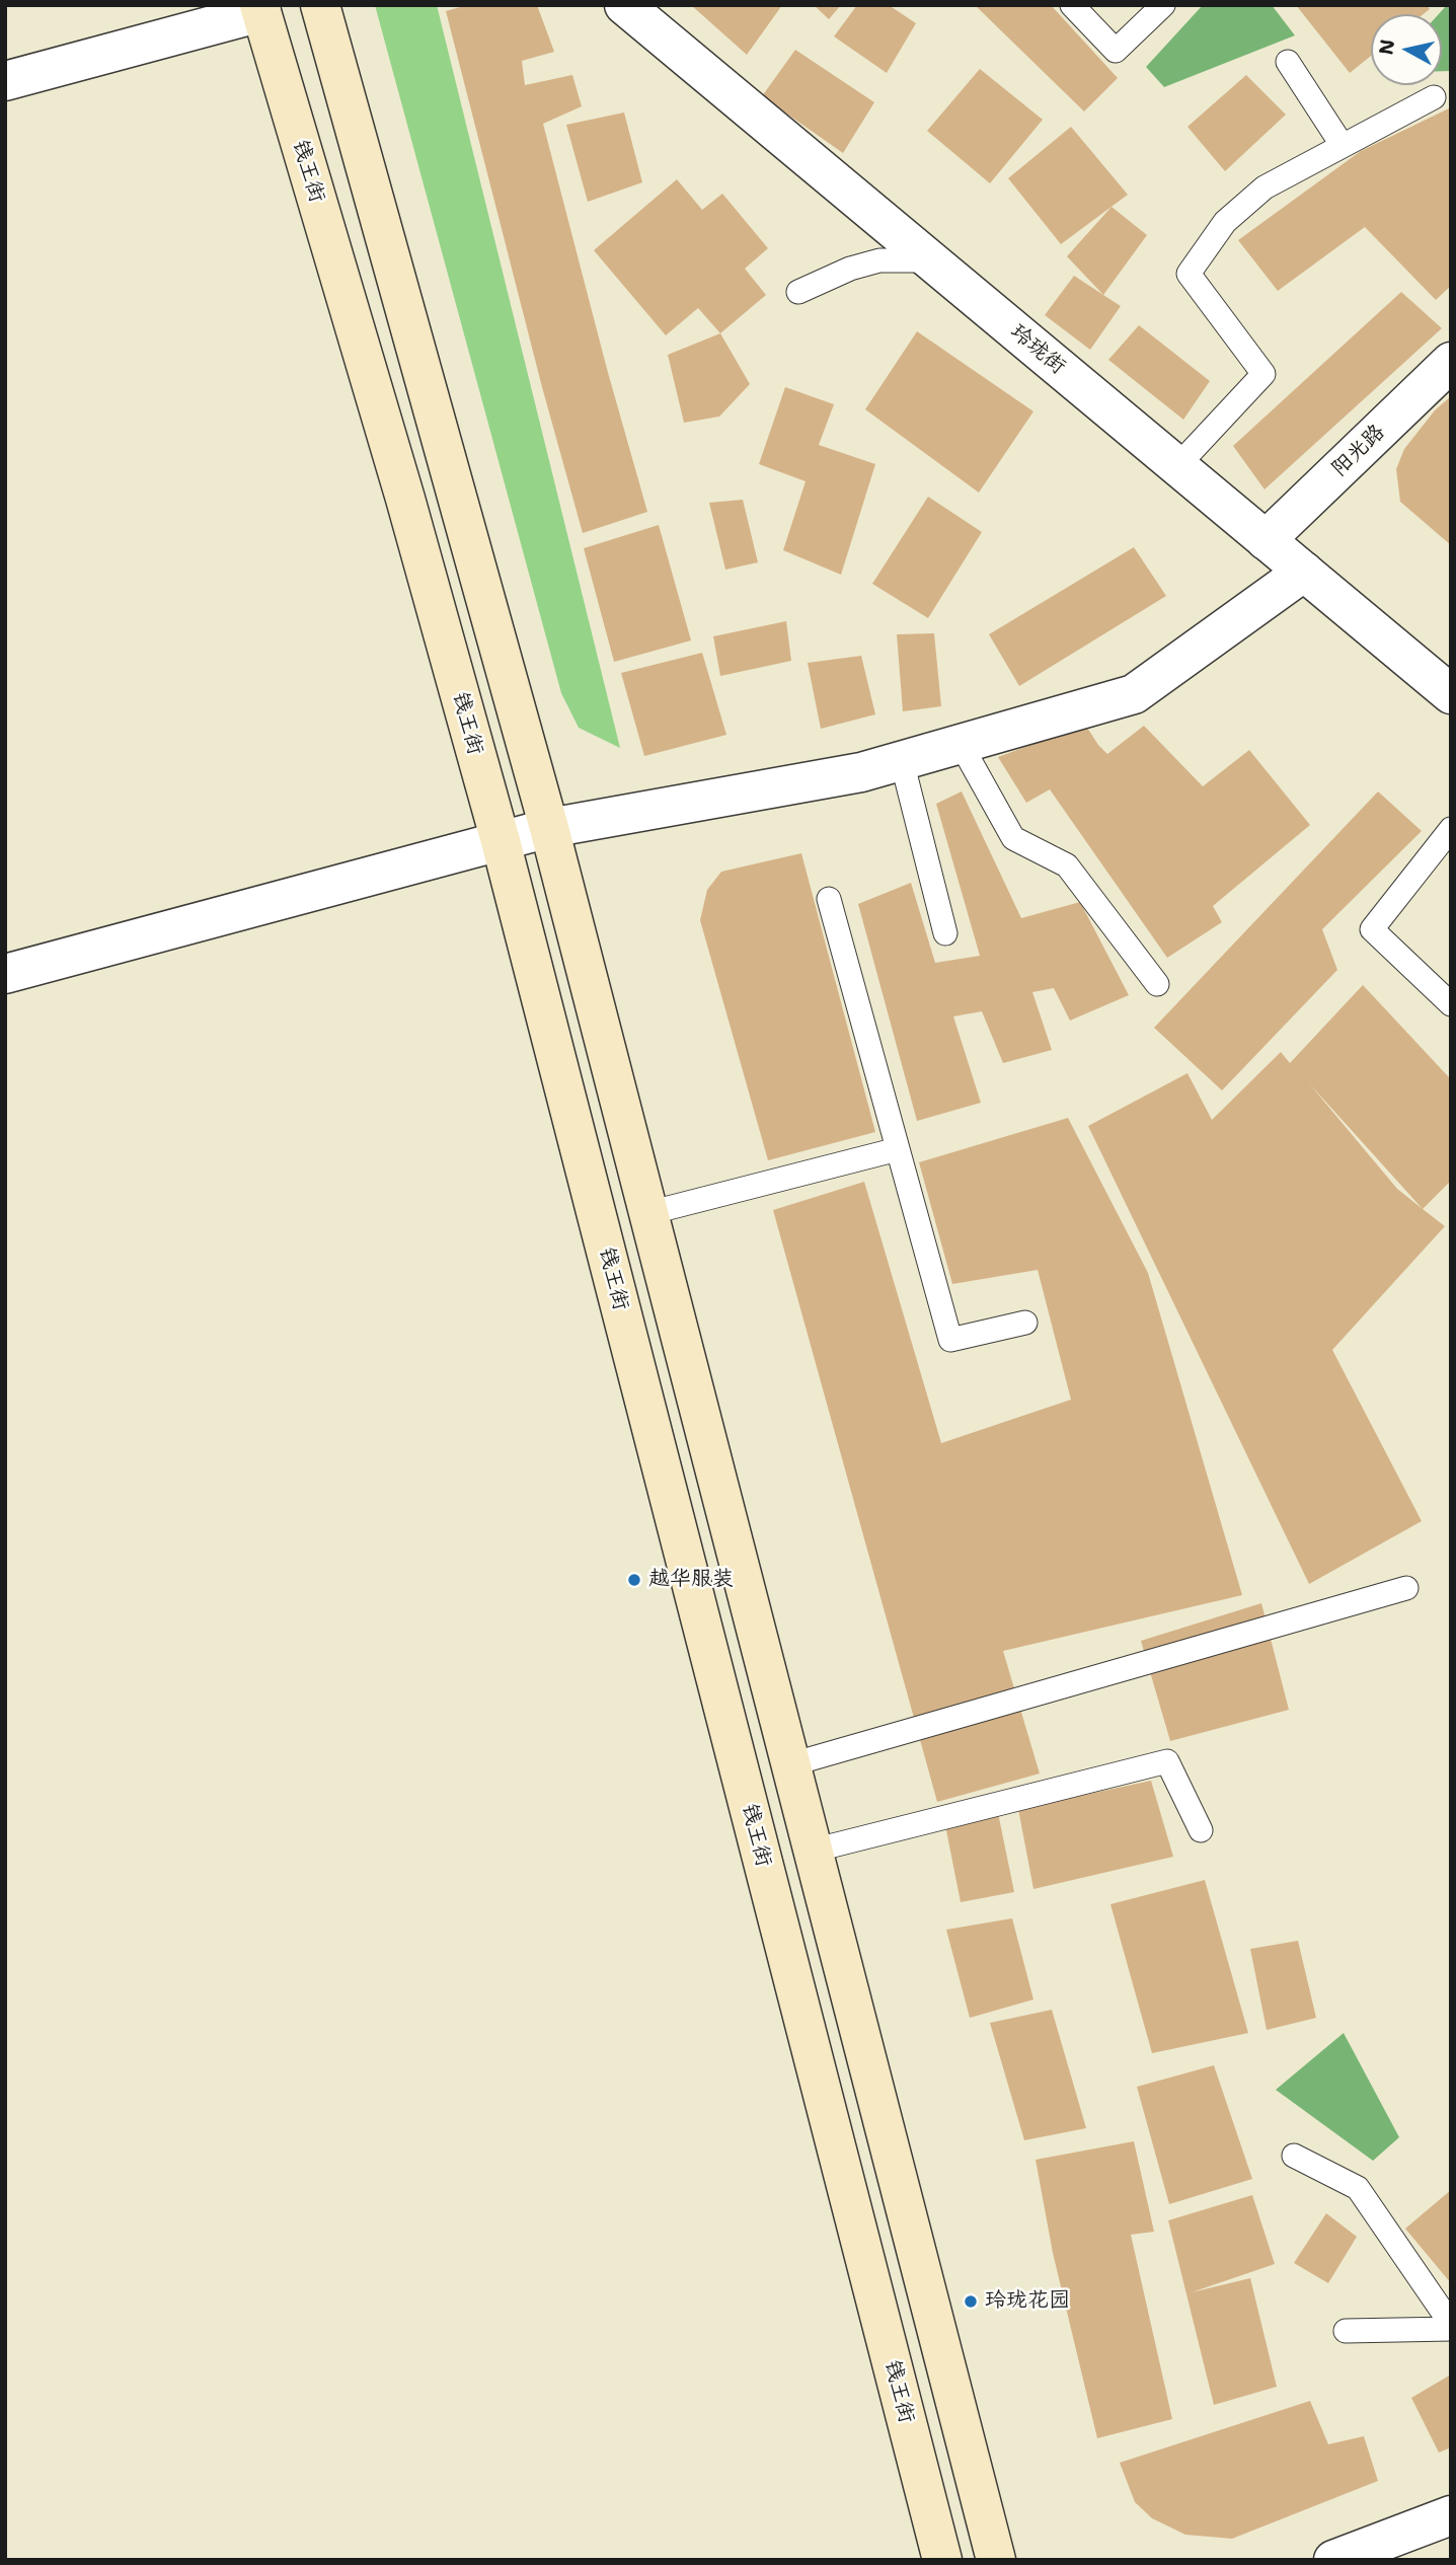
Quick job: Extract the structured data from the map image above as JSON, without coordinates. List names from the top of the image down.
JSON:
{
  "streets": {
    "main road": ["钱王街"],
    "street": ["玲珑街", "阳光路"]
  },
  "crossings": [
    ["玲珑街", "阳光路"]
  ],
  "places": ["越华服装", "玲珑花园"],
  "north": "left"
}
